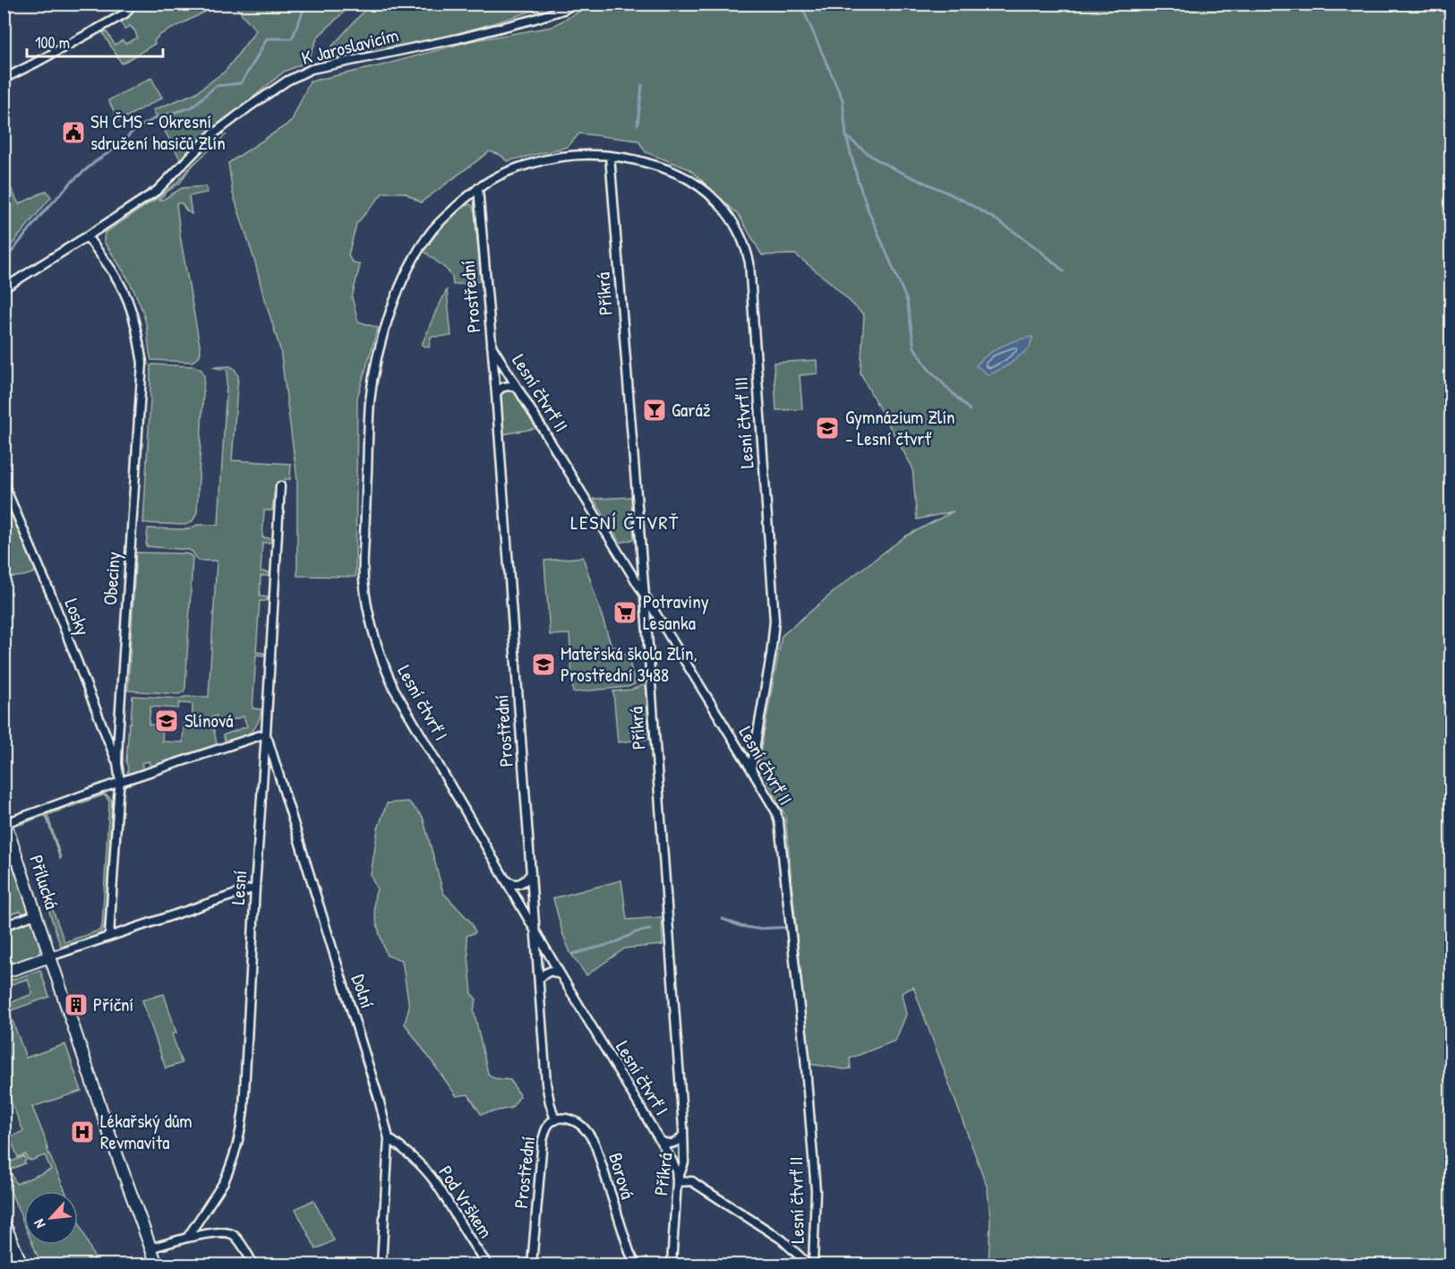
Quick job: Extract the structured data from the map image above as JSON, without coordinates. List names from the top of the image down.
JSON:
{
  "streets": {
    "street": [
      "K Jaroslavicím",
      "Příkrá",
      "Prostřední",
      "Lesní čtvrť II",
      "Lesní čtvrť III",
      "Obeciny",
      "Losky",
      "Lesní čtvrť I",
      "Přílucká",
      "Lesní",
      "Dolní",
      "Borová",
      "Pod Vrškem"
    ]
  },
  "crossings": [
    ["K Jaroslavicím", "Obeciny"],
    ["Příkrá", "Lesní čtvrť II"],
    ["Příkrá", "Lesní čtvrť III"],
    ["Příkrá", "Lesní čtvrť I"],
    ["Prostřední", "Lesní čtvrť II"],
    ["Prostřední", "Lesní čtvrť I"],
    ["Prostřední", "Borová"],
    ["Lesní čtvrť II", "Lesní čtvrť III"],
    ["Lesní čtvrť III", "Lesní čtvrť I"],
    ["Obeciny", "Losky"],
    ["Lesní", "Dolní"],
    ["Dolní", "Pod Vrškem"]
  ],
  "districts": ["LESNÍ ČTVRŤ"],
  "places": {
    "public building": ["SH ČMS - Okresní sdružení hasičů Zlín"],
    "bar": ["Garáž"],
    "school or university": ["Gymnázium Zlín - Lesní čtvrť", "Mateřská škola Zlín, Prostřední 3488", "Slínová"],
    "supermarket": ["Potraviny Lesanka"],
    "building": ["Příční"],
    "hospital": ["Lékařský dům Revmavita"]
  },
  "scale_bar": "100 m",
  "north": "bottom left"
}
